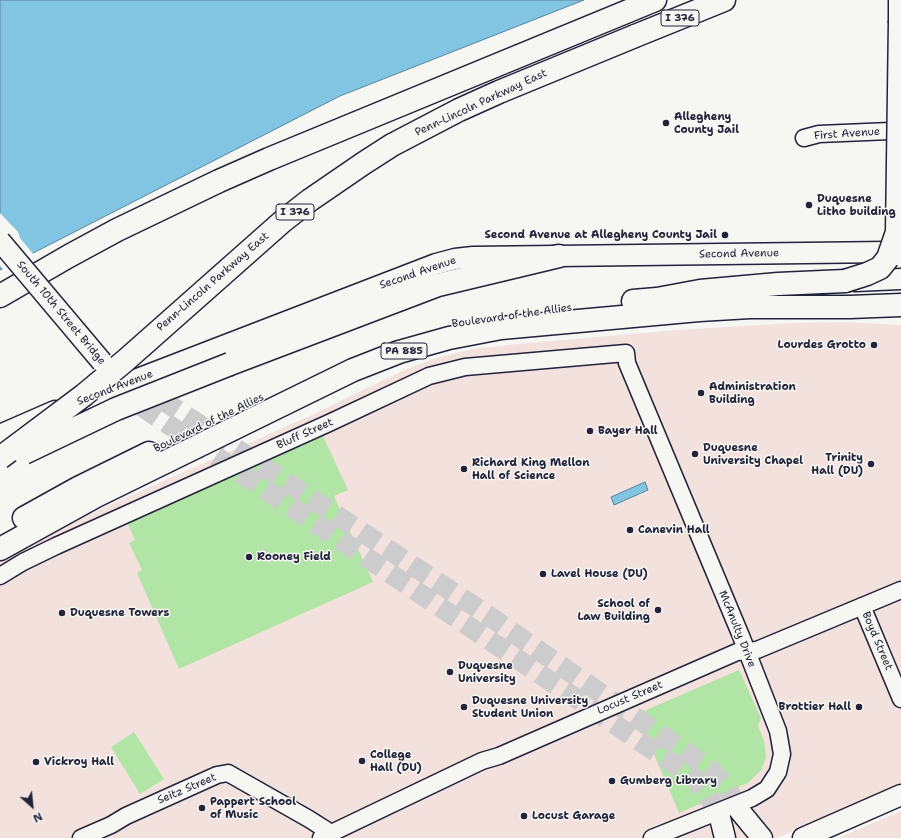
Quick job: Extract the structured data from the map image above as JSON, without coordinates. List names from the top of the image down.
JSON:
{
  "streets": {
    "highway": [
      "I 376",
      "Penn-Lincoln Parkway East",
      "Boulevard of the Allies",
      "PA 885"
    ],
    "main road": ["Second Avenue", "South 10th Street Bridge"],
    "street": [
      "First Avenue",
      "Bluff Street",
      "McAnulty Drive",
      "Boyd Street",
      "Locust Street",
      "Seitz Street"
    ]
  },
  "crossings": [
    ["Second Avenue", "South 10th Street Bridge"],
    ["Bluff Street", "McAnulty Drive"],
    ["McAnulty Drive", "Locust Street"],
    ["Boyd Street", "Locust Street"],
    ["Locust Street", "Seitz Street"]
  ],
  "places": [
    "Allegheny County Jail",
    "Duquesne Litho building",
    "Second Avenue at Allegheny County Jail",
    "Lourdes Grotto",
    "Administration Building",
    "Bayer Hall",
    "Duquesne University Chapel",
    "Trinity Hall (DU)",
    "Richard King Mellon Hall of Science",
    "Canevin Hall",
    "Rooney Field",
    "Lavel House (DU)",
    "School of Law Building",
    "Duquesne Towers",
    "Duquesne University",
    "Duquesne University Student Union",
    "Brottier Hall",
    "College Hall (DU)",
    "Vickroy Hall",
    "Gumberg Library",
    "Pappert School of Music",
    "Locust Garage"
  ],
  "north": "bottom right"
}
